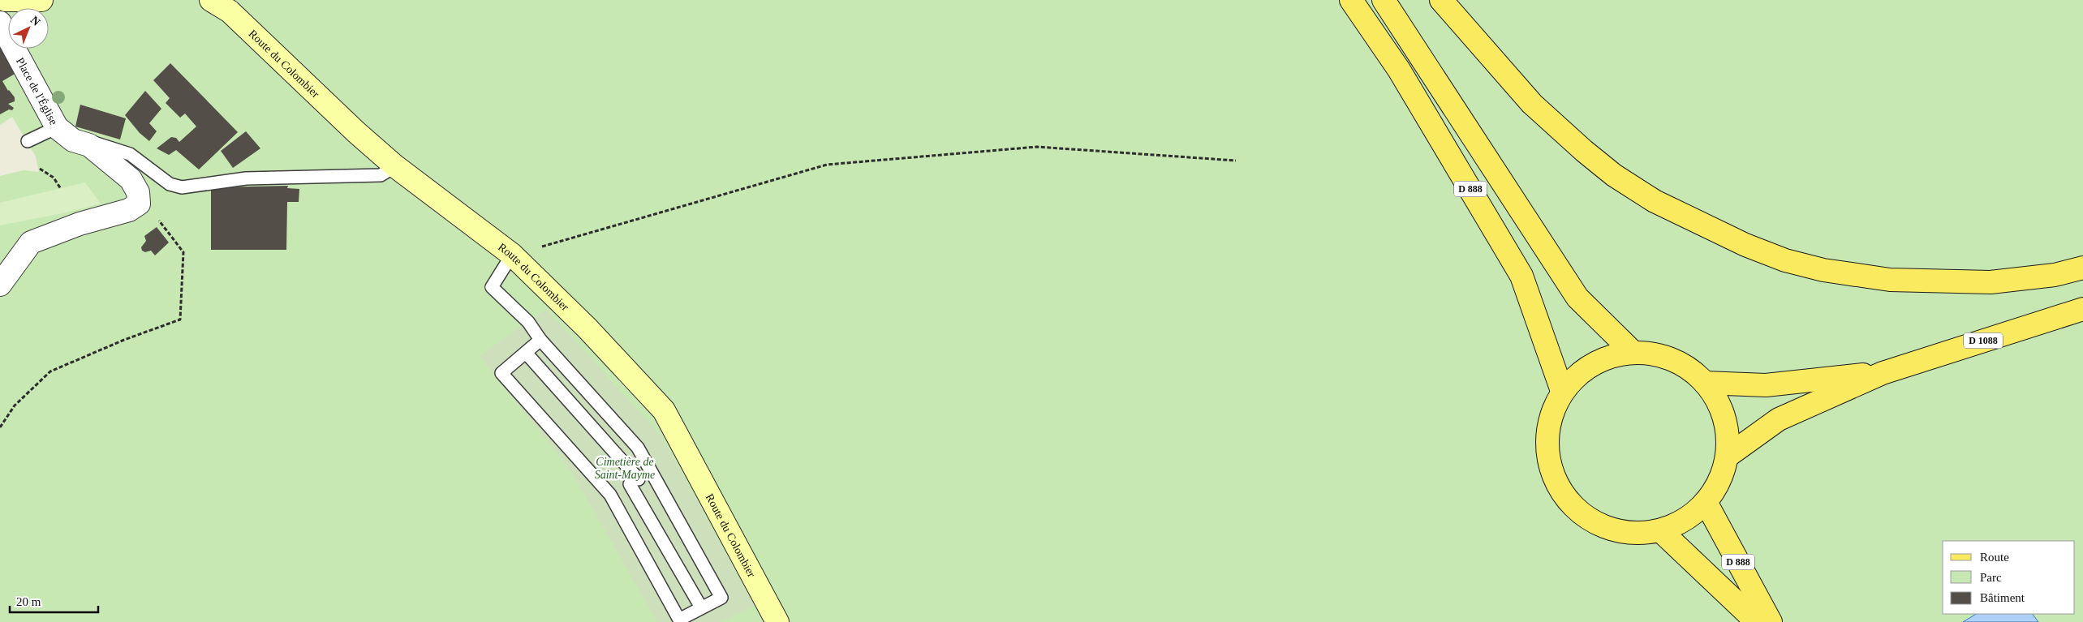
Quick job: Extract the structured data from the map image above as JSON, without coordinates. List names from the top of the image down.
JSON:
{
  "streets": {
    "main road": ["D 888", "D 1088"],
    "street": ["Route du Colombier", "Place de l'Église"]
  },
  "parks": ["Cimetière de Saint-Mayme"],
  "legend": ["Route", "Parc", "Bâtiment"],
  "scale_bar": "20 m",
  "north": "top right"
}
